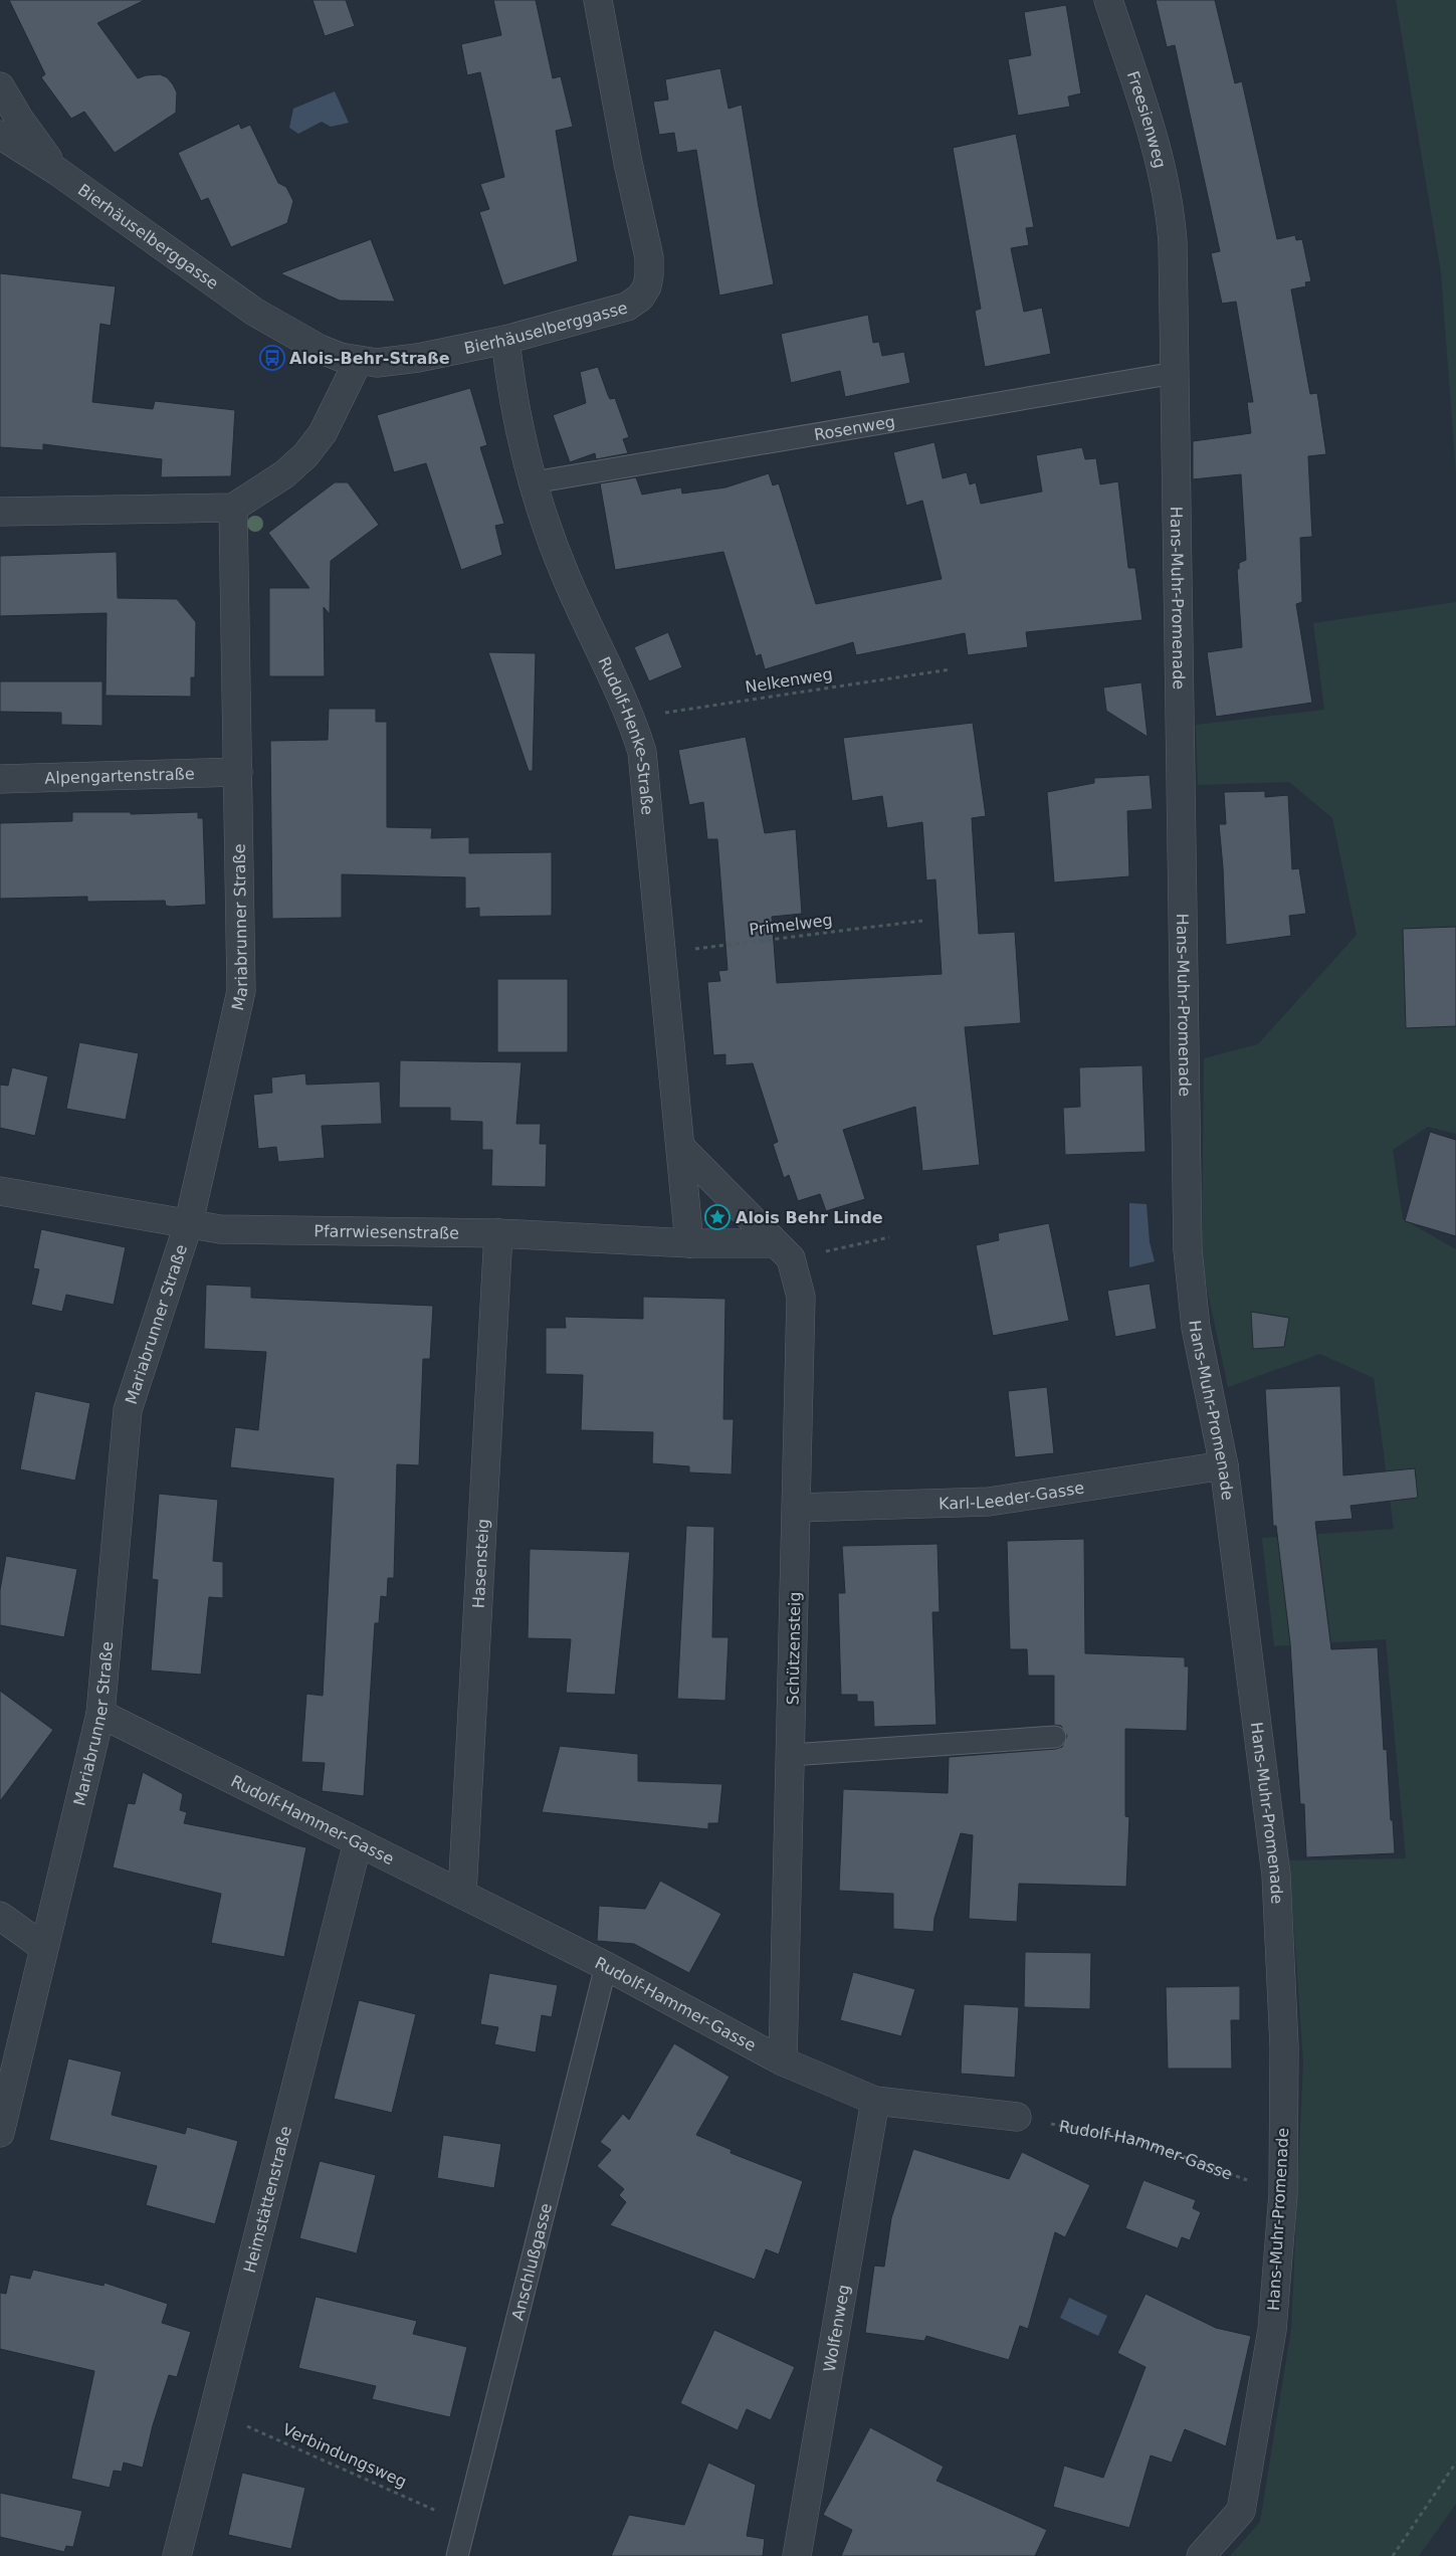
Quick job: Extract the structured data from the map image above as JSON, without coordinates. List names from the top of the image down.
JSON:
{
  "streets": {
    "street": [
      "Freesienweg",
      "Bierhäuselberggasse",
      "Hans-Muhr-Promenade",
      "Rudolf-Henke-Straße",
      "Alpengartenstraße",
      "Mariabrunner Straße",
      "Pfarrwiesenstraße",
      "Karl-Leeder-Gasse",
      "Hasensteig",
      "Schützensteig",
      "Rudolf-Hammer-Gasse",
      "Heimstättenstraße",
      "Wolfenweg"
    ],
    "lane": ["Rosenweg", "Anschlußgasse"],
    "path": ["Nelkenweg", "Primelweg", "Verbindungsweg"]
  },
  "crossings": [
    ["Freesienweg", "Hans-Muhr-Promenade"],
    ["Bierhäuselberggasse", "Rudolf-Henke-Straße"],
    ["Rosenweg", "Hans-Muhr-Promenade"],
    ["Rosenweg", "Rudolf-Henke-Straße"],
    ["Hans-Muhr-Promenade", "Karl-Leeder-Gasse"],
    ["Hans-Muhr-Promenade", "Rudolf-Hammer-Gasse"],
    ["Nelkenweg", "Rudolf-Henke-Straße"],
    ["Rudolf-Henke-Straße", "Primelweg"],
    ["Rudolf-Henke-Straße", "Pfarrwiesenstraße"],
    ["Alpengartenstraße", "Mariabrunner Straße"],
    ["Mariabrunner Straße", "Pfarrwiesenstraße"],
    ["Mariabrunner Straße", "Rudolf-Hammer-Gasse"],
    ["Pfarrwiesenstraße", "Hasensteig"],
    ["Pfarrwiesenstraße", "Schützensteig"],
    ["Karl-Leeder-Gasse", "Schützensteig"],
    ["Hasensteig", "Rudolf-Hammer-Gasse"],
    ["Schützensteig", "Rudolf-Hammer-Gasse"],
    ["Rudolf-Hammer-Gasse", "Heimstättenstraße"],
    ["Rudolf-Hammer-Gasse", "Anschlußgasse"],
    ["Rudolf-Hammer-Gasse", "Wolfenweg"],
    ["Heimstättenstraße", "Verbindungsweg"],
    ["Anschlußgasse", "Verbindungsweg"]
  ],
  "places": {
    "bus stop": ["Alois-Behr-Straße"],
    "place": ["Alois Behr Linde"]
  }
}
